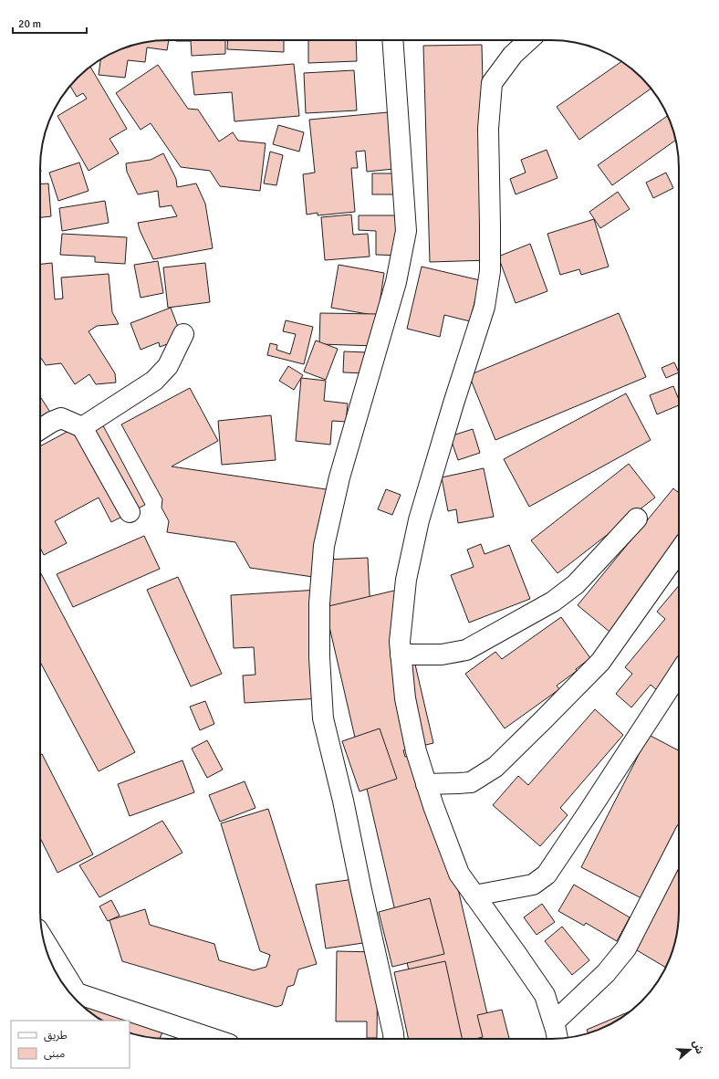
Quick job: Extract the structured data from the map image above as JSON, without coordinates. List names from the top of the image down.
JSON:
{
  "legend": ["طريق", "مبنى"],
  "scale_bar": "20 m",
  "north": "right"
}
